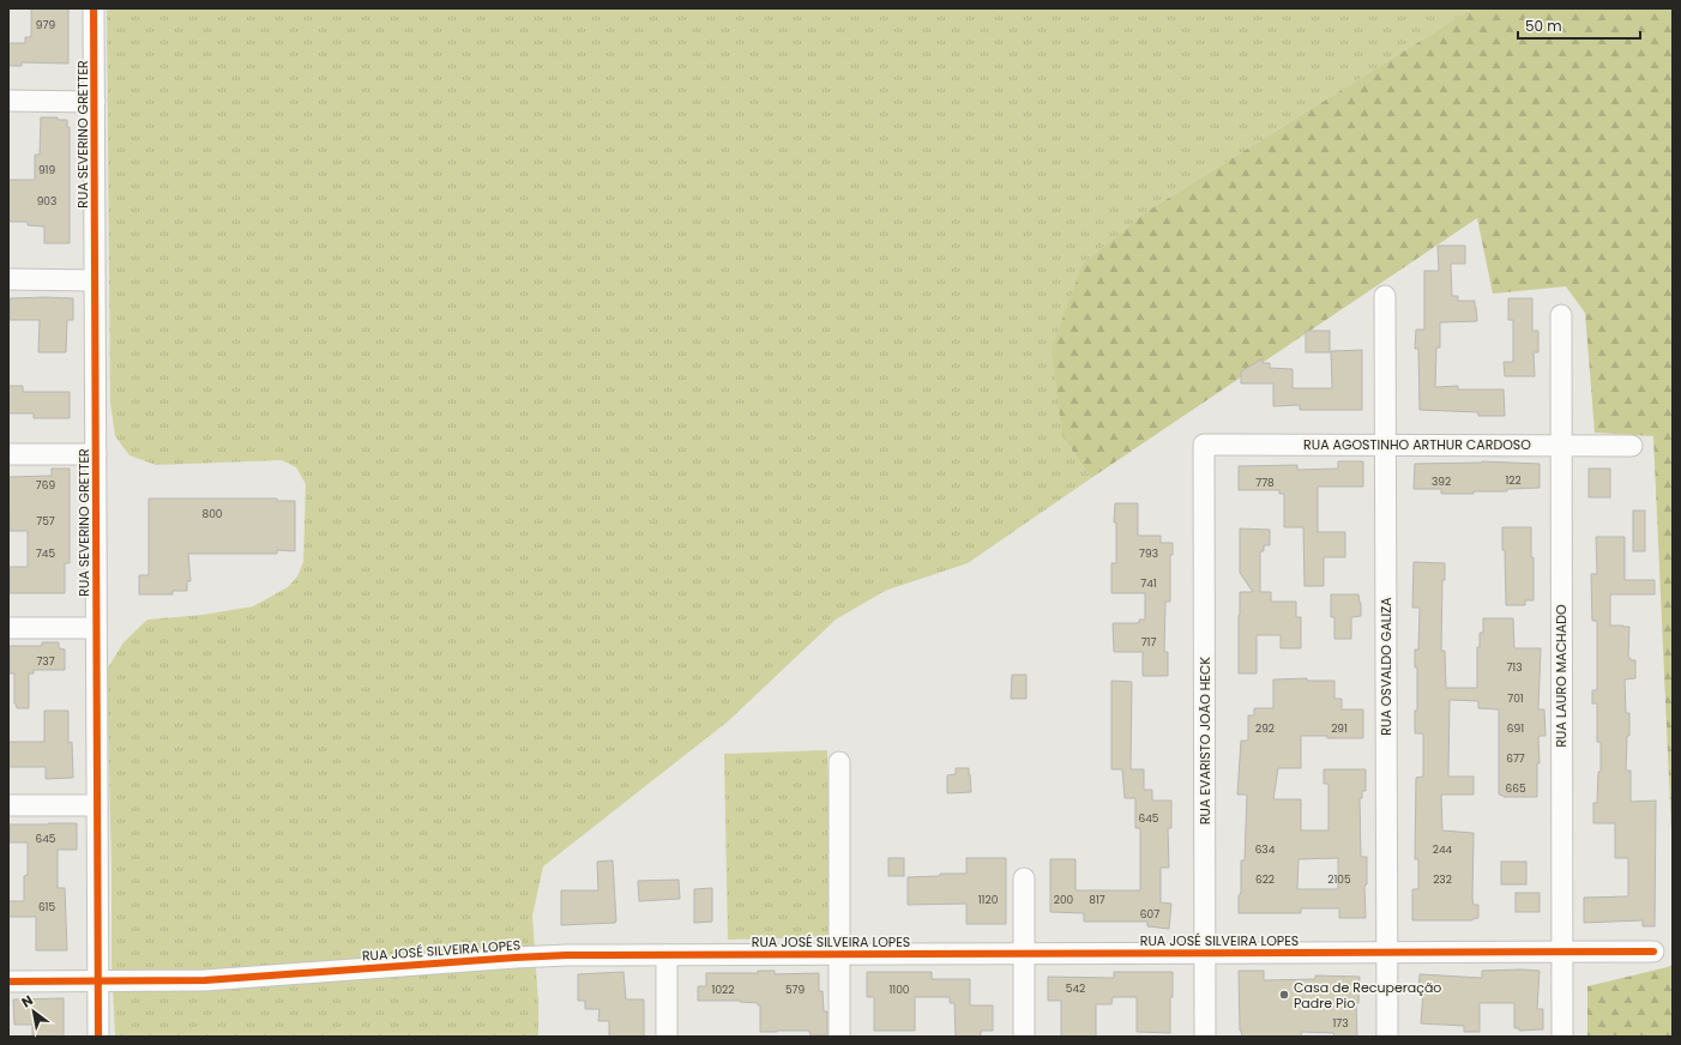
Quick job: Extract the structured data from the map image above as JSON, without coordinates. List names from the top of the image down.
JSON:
{
  "streets": {
    "street": [
      "RUA SEVERINO GRETTER",
      "RUA AGOSTINHO ARTHUR CARDOSO",
      "RUA OSVALDO GALIZA",
      "RUA LAURO MACHADO",
      "RUA EVARISTO JOÃO HECK",
      "RUA JOSÉ SILVEIRA LOPES"
    ]
  },
  "crossings": [
    ["RUA SEVERINO GRETTER", "RUA JOSÉ SILVEIRA LOPES"],
    ["RUA AGOSTINHO ARTHUR CARDOSO", "RUA OSVALDO GALIZA"],
    ["RUA AGOSTINHO ARTHUR CARDOSO", "RUA LAURO MACHADO"],
    ["RUA AGOSTINHO ARTHUR CARDOSO", "RUA EVARISTO JOÃO HECK"],
    ["RUA OSVALDO GALIZA", "RUA JOSÉ SILVEIRA LOPES"],
    ["RUA LAURO MACHADO", "RUA JOSÉ SILVEIRA LOPES"],
    ["RUA EVARISTO JOÃO HECK", "RUA JOSÉ SILVEIRA LOPES"]
  ],
  "places": ["Casa de Recuperação Padre Pio"],
  "house_numbers": [
    "979",
    "919",
    "903",
    "122",
    "392",
    "778",
    "769",
    "800",
    "757",
    "745",
    "793",
    "741",
    "717",
    "737",
    "713",
    "701",
    "292",
    "291",
    "691",
    "677",
    "665",
    "645",
    "645",
    "634",
    "244",
    "622",
    "2105",
    "232",
    "1120",
    "200",
    "817",
    "615",
    "607",
    "542",
    "1022",
    "579",
    "1100",
    "173"
  ],
  "scale_bar": "50 m",
  "north": "top left"
}
